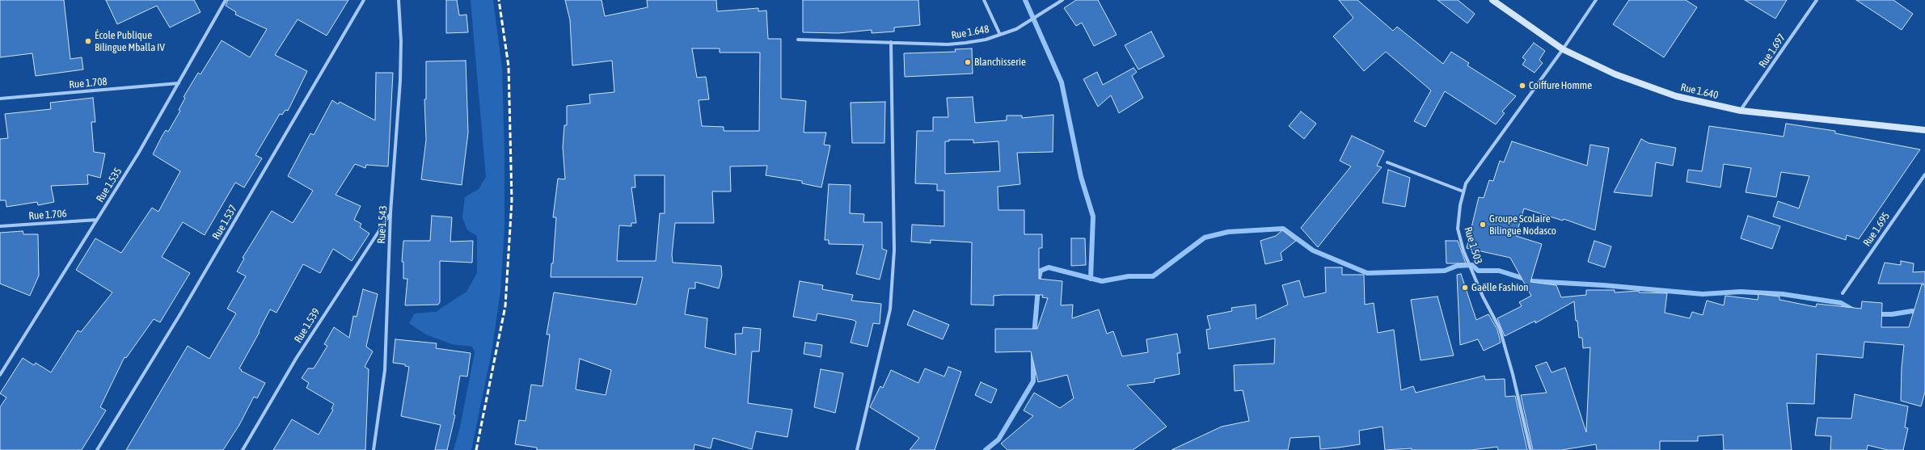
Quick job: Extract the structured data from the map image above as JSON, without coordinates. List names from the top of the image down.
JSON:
{
  "streets": {
    "street": [
      "Rue 1.648",
      "Rue 1.697",
      "Rue 1.708",
      "Rue 1.640",
      "Rue 1.535",
      "Rue 1.706",
      "Rue 1.537",
      "Rue 1.543",
      "Rue 1.695",
      "Rue 1.503",
      "Rue 1.539"
    ]
  },
  "crossings": [
    ["Rue 1.697", "Rue 1.640"],
    ["Rue 1.708", "Rue 1.535"],
    ["Rue 1.640", "Rue 1.503"],
    ["Rue 1.535", "Rue 1.706"],
    ["Rue 1.543", "Rue 1.539"]
  ],
  "places": [
    "École Publique Bilingue Mballa IV",
    "Blanchisserie",
    "Coiffure Homme",
    "Groupe Scolaire Bilingue Nodasco",
    "Gaëlle Fashion"
  ]
}
